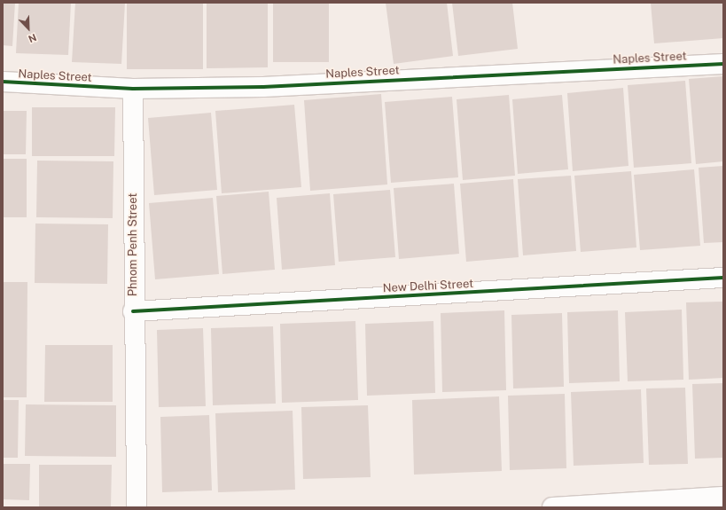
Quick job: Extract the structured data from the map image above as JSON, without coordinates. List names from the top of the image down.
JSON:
{
  "streets": {
    "street": ["Naples Street", "Phnom Penh Street", "New Delhi Street"]
  },
  "crossings": [
    ["Naples Street", "Phnom Penh Street"],
    ["Phnom Penh Street", "New Delhi Street"]
  ],
  "north": "bottom right"
}
